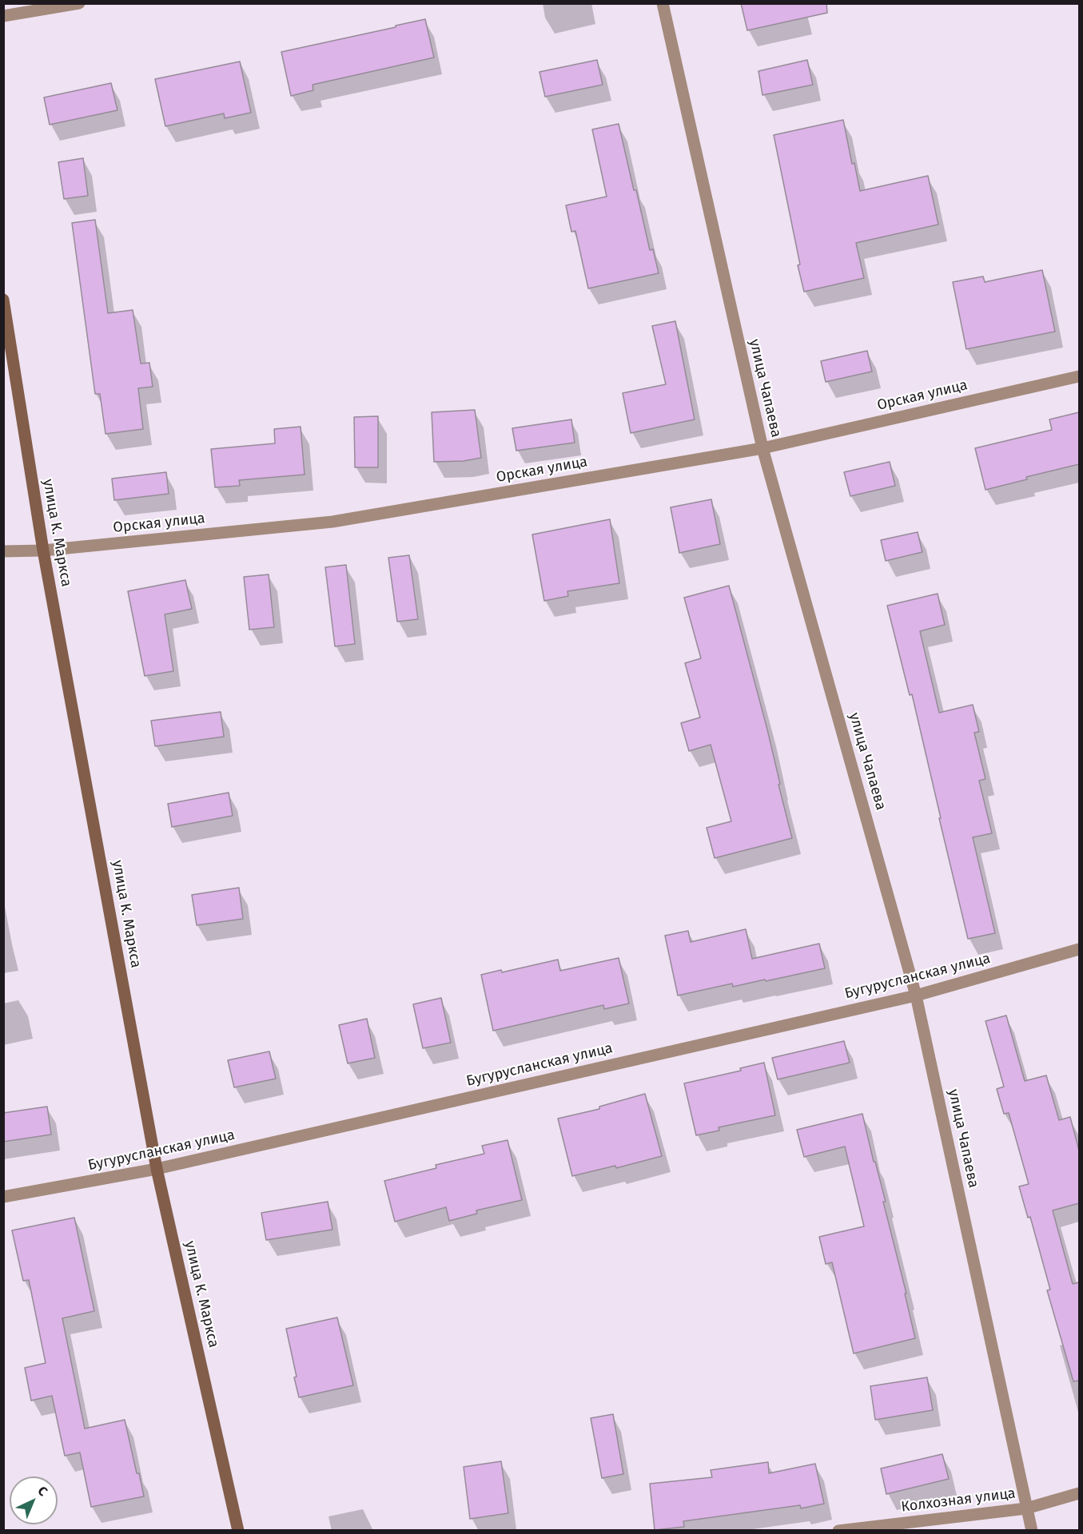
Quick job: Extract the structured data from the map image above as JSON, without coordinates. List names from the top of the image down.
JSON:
{
  "streets": {
    "main road": ["улица К. Маркса"],
    "street": [
      "улица Чапаева",
      "Орская улица",
      "Бугурусланская улица",
      "Колхозная улица"
    ]
  },
  "crossings": [
    ["улица Чапаева", "Орская улица"],
    ["улица Чапаева", "Бугурусланская улица"],
    ["улица Чапаева", "Колхозная улица"],
    ["Орская улица", "улица К. Маркса"],
    ["улица К. Маркса", "Бугурусланская улица"]
  ],
  "north": "top right"
}
